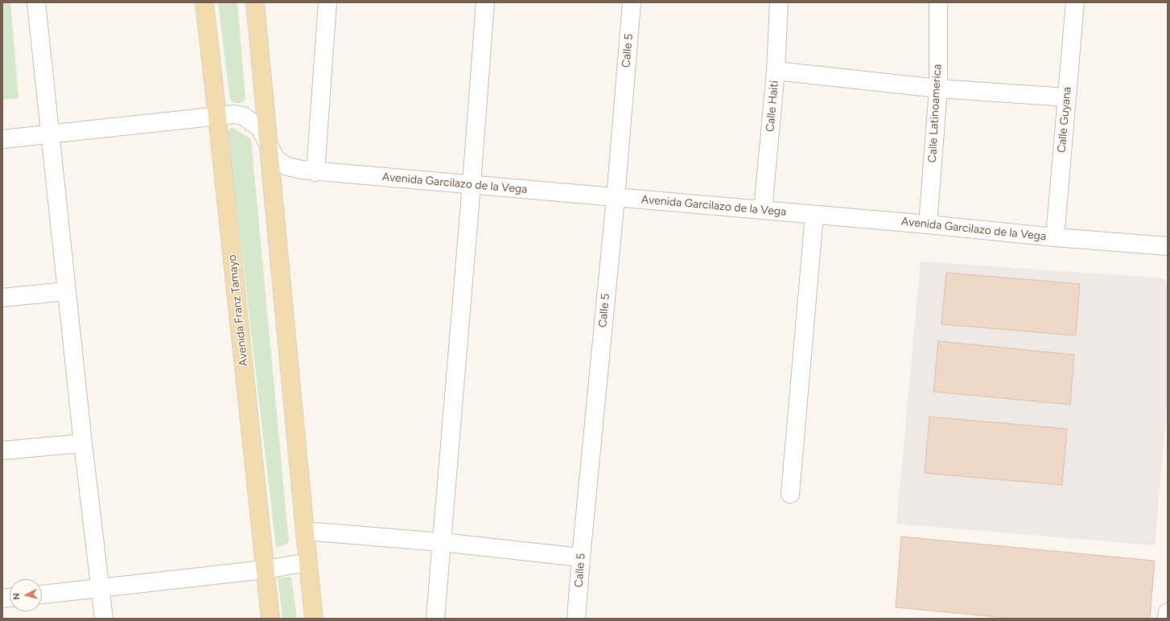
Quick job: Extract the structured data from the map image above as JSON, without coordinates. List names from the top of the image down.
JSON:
{
  "streets": {
    "main road": ["Avenida Franz Tamayo"],
    "street": [
      "Calle 5",
      "Calle Haiti",
      "Calle Latinoamerica",
      "Calle Guyana",
      "Avenida Garcilazo de la Vega"
    ]
  },
  "crossings": [
    ["Calle 5", "Avenida Garcilazo de la Vega"],
    ["Calle Haiti", "Avenida Garcilazo de la Vega"],
    ["Calle Latinoamerica", "Avenida Garcilazo de la Vega"],
    ["Calle Guyana", "Avenida Garcilazo de la Vega"],
    ["Avenida Garcilazo de la Vega", "Avenida Franz Tamayo"]
  ],
  "north": "left"
}
